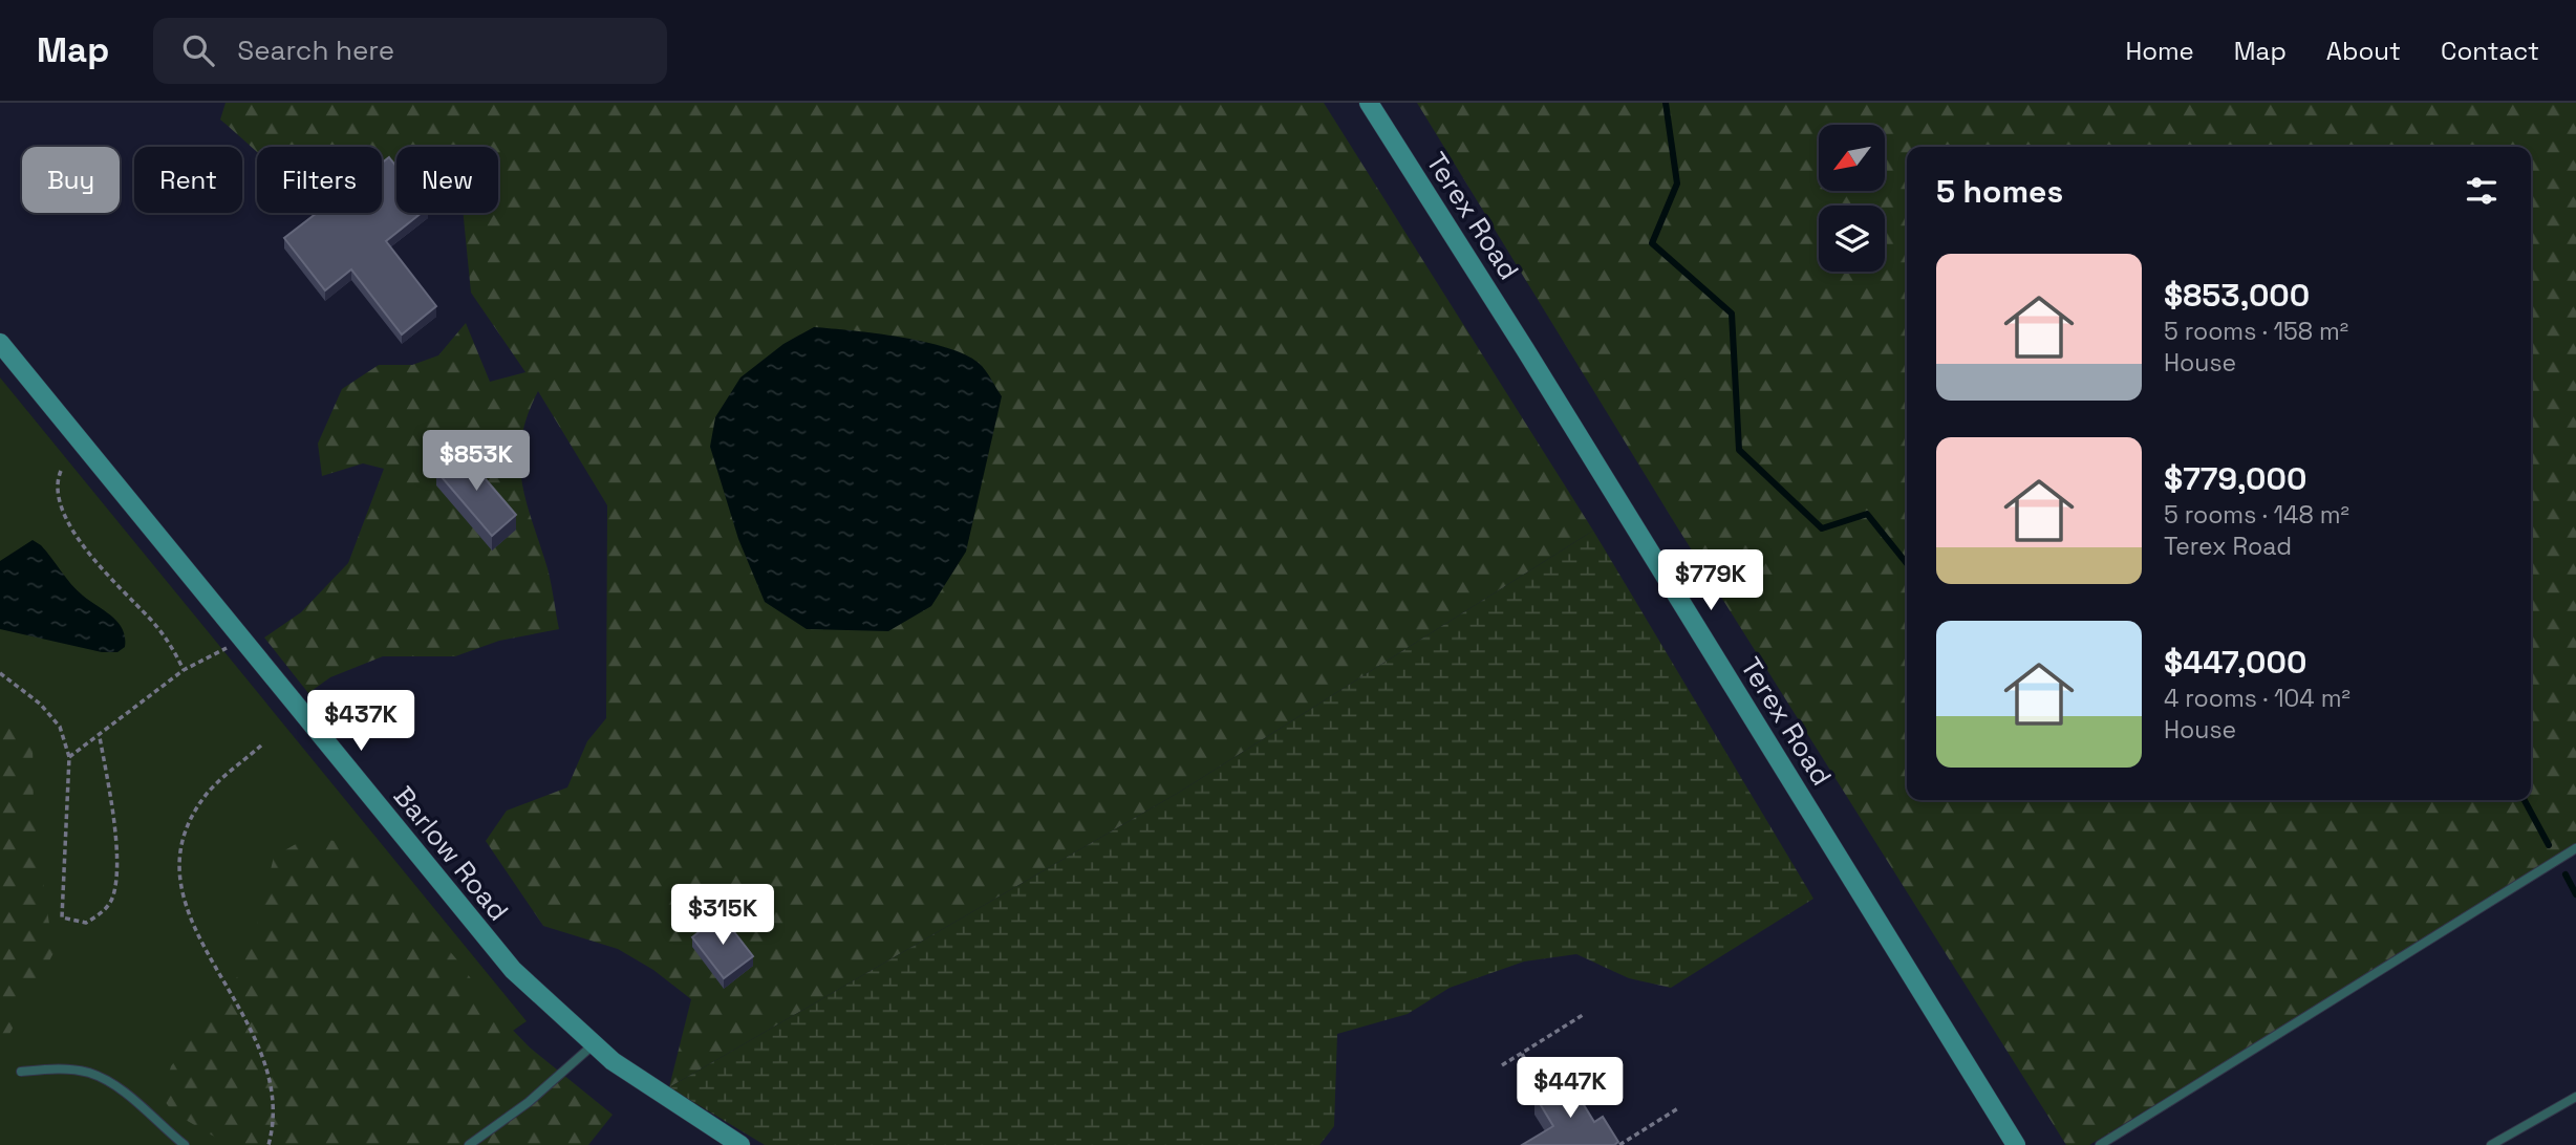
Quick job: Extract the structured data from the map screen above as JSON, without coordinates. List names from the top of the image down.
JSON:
{
  "streets": {
    "main road": ["Terex Road", "Barlow Road"]
  },
  "north": "bottom left",
  "page": {
    "header": "Map",
    "search": "Search here",
    "nav": [
      "Home",
      "Map",
      "About",
      "Contact"
    ],
    "chip": [
      "Buy",
      "Rent",
      "Filters",
      "New"
    ],
    "heading": "5 homes",
    "list": [
      {
        "name": "$853,000",
        "note": "5 rooms · 158 m² · House"
      },
      {
        "name": "$779,000",
        "note": "5 rooms · 148 m² · Terex Road"
      },
      {
        "name": "$447,000",
        "note": "4 rooms · 104 m² · House"
      }
    ],
    "price": [
      "$853K",
      "$779K",
      "$437K",
      "$315K",
      "$447K"
    ]
  }
}
